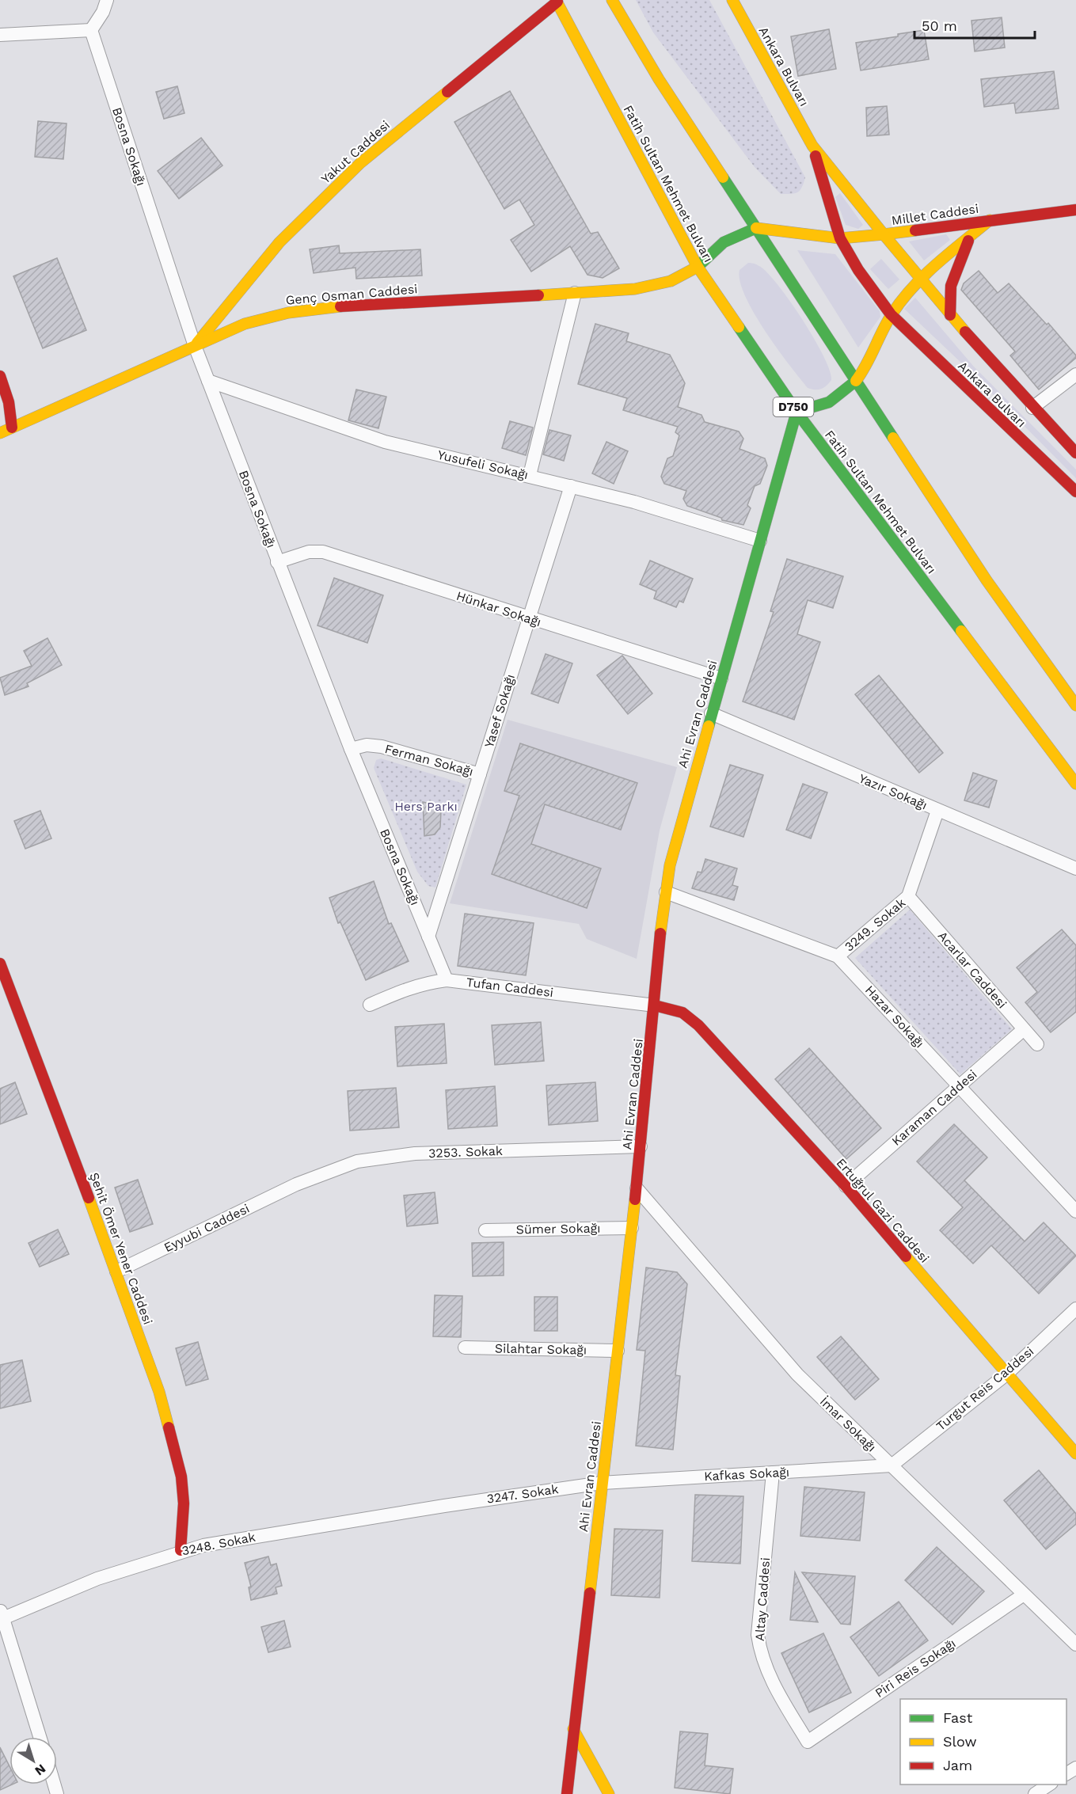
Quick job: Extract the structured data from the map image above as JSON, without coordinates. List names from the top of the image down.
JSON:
{
  "streets": {
    "main road": [
      "Ankara Bulvarı",
      "Yakut Caddesi",
      "Fatih Sultan Mehmet Bulvarı",
      "Millet Caddesi",
      "Genç Osman Caddesi",
      "D750",
      "Ahi Evran Caddesi",
      "Ertuğrul Gazi Caddesi",
      "Şehit Ömer Yener Caddesi"
    ],
    "street": [
      "Bosna Sokağı",
      "Yusufeli Sokağı",
      "Hünkar Sokağı",
      "Yasef Sokağı",
      "Ferman Sokağı",
      "Yazır Sokağı",
      "3249. Sokak",
      "Acarlar Caddesi",
      "Tufan Caddesi",
      "Hazar Sokağı",
      "Karaman Caddesi",
      "3253. Sokak",
      "Eyyubi Caddesi",
      "Sümer Sokağı",
      "Silahtar Sokağı",
      "Turgut Reis Caddesi",
      "İmar Sokağı",
      "Kafkas Sokağı",
      "3247. Sokak",
      "3248. Sokak",
      "Altay Caddesi",
      "Piri Reis Sokağı"
    ]
  },
  "crossings": [
    ["Ankara Bulvarı", "Millet Caddesi"],
    ["Bosna Sokağı", "Yakut Caddesi"],
    ["Bosna Sokağı", "Genç Osman Caddesi"],
    ["Bosna Sokağı", "Yusufeli Sokağı"],
    ["Bosna Sokağı", "Hünkar Sokağı"],
    ["Bosna Sokağı", "Yasef Sokağı"],
    ["Bosna Sokağı", "Ferman Sokağı"],
    ["Bosna Sokağı", "Tufan Caddesi"],
    ["Yakut Caddesi", "Fatih Sultan Mehmet Bulvarı"],
    ["Yakut Caddesi", "Genç Osman Caddesi"],
    ["Fatih Sultan Mehmet Bulvarı", "Genç Osman Caddesi"],
    ["Fatih Sultan Mehmet Bulvarı", "Ahi Evran Caddesi"],
    ["Yusufeli Sokağı", "Yasef Sokağı"],
    ["Yusufeli Sokağı", "Ahi Evran Caddesi"],
    ["Hünkar Sokağı", "Yasef Sokağı"],
    ["Hünkar Sokağı", "Ahi Evran Caddesi"],
    ["Yasef Sokağı", "Ferman Sokağı"],
    ["Ahi Evran Caddesi", "Yazır Sokağı"],
    ["Ahi Evran Caddesi", "Tufan Caddesi"],
    ["Ahi Evran Caddesi", "Hazar Sokağı"],
    ["Ahi Evran Caddesi", "3253. Sokak"],
    ["Ahi Evran Caddesi", "Ertuğrul Gazi Caddesi"],
    ["Ahi Evran Caddesi", "Sümer Sokağı"],
    ["Ahi Evran Caddesi", "Silahtar Sokağı"],
    ["Ahi Evran Caddesi", "İmar Sokağı"],
    ["Ahi Evran Caddesi", "Kafkas Sokağı"],
    ["Ahi Evran Caddesi", "3247. Sokak"],
    ["Yazır Sokağı", "3249. Sokak"],
    ["3249. Sokak", "Acarlar Caddesi"],
    ["3249. Sokak", "Hazar Sokağı"],
    ["Acarlar Caddesi", "Karaman Caddesi"],
    ["Tufan Caddesi", "Ertuğrul Gazi Caddesi"],
    ["Hazar Sokağı", "Karaman Caddesi"],
    ["Karaman Caddesi", "Ertuğrul Gazi Caddesi"],
    ["3253. Sokak", "Eyyubi Caddesi"],
    ["Ertuğrul Gazi Caddesi", "Turgut Reis Caddesi"],
    ["Eyyubi Caddesi", "Şehit Ömer Yener Caddesi"],
    ["Şehit Ömer Yener Caddesi", "3248. Sokak"],
    ["Turgut Reis Caddesi", "İmar Sokağı"],
    ["Turgut Reis Caddesi", "Kafkas Sokağı"],
    ["İmar Sokağı", "Kafkas Sokağı"],
    ["İmar Sokağı", "Piri Reis Sokağı"],
    ["Kafkas Sokağı", "3247. Sokak"],
    ["Kafkas Sokağı", "Altay Caddesi"],
    ["3247. Sokak", "3248. Sokak"],
    ["Altay Caddesi", "Piri Reis Sokağı"]
  ],
  "parks": ["Hers Parkı"],
  "legend": ["Fast", "Slow", "Jam"],
  "scale_bar": "50 m",
  "north": "bottom right"
}
